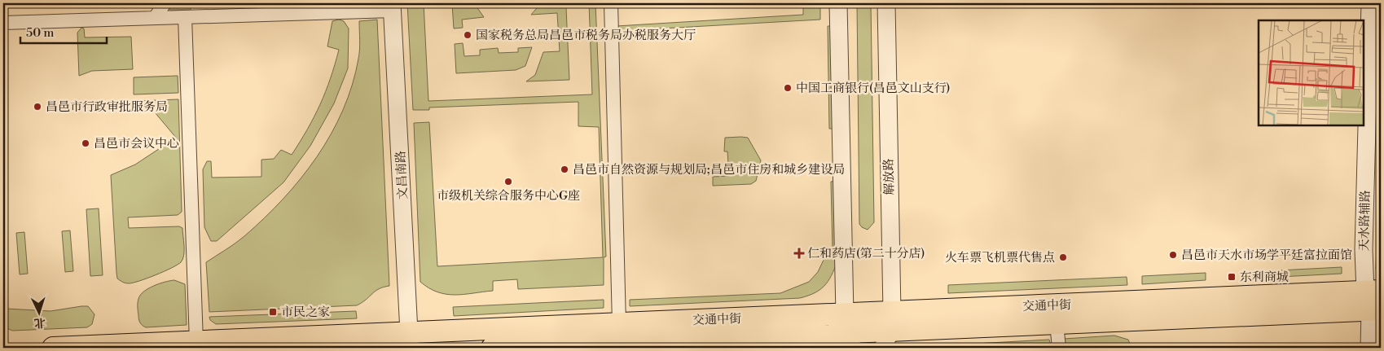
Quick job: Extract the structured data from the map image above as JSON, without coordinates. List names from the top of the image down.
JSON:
{
  "streets": {
    "main road": ["交通中街"],
    "street": ["文昌南路", "解放路", "天水路辅路"]
  },
  "crossings": [
    ["文昌南路", "交通中街"],
    ["解放路", "交通中街"],
    ["天水路辅路", "交通中街"]
  ],
  "places": {
    "other": [
      "国家税务总局昌邑市税务局办税服务大厅",
      "中国工商银行(昌邑文山支行)",
      "昌邑市行政审批服务局",
      "昌邑市会议中心",
      "昌邑市自然资源与规划局;昌邑市住房和城乡建设局",
      "市级机关综合服务中心G座",
      "昌邑市天水市场学平廷富拉面馆",
      "火车票飞机票代售点"
    ],
    "health": ["仁和药店(第二十分店)"],
    "transit": ["东利商城", "市民之家"]
  },
  "scale_bar": "50 m",
  "north": "bottom"
}
